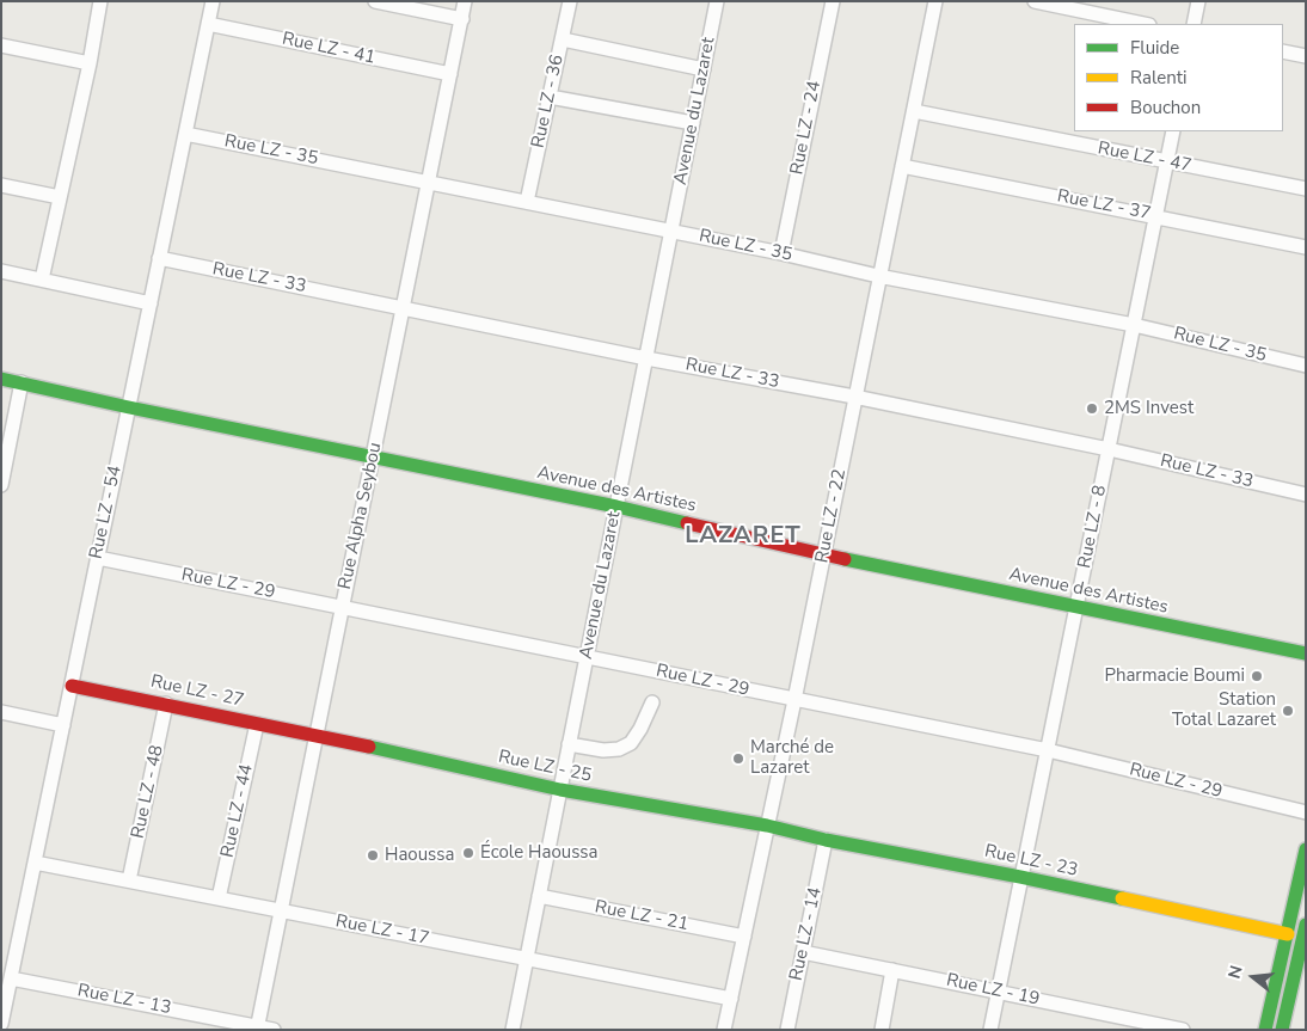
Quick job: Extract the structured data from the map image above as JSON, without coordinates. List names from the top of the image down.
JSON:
{
  "streets": {
    "street": [
      "Rue LZ - 41",
      "Rue LZ - 36",
      "Avenue du Lazaret",
      "Rue LZ - 24",
      "Rue LZ - 35",
      "Rue LZ - 47",
      "Rue LZ - 37",
      "Rue LZ - 33",
      "Avenue des Artistes",
      "Rue LZ - 54",
      "Rue Alpha Seybou",
      "Rue LZ - 22",
      "Rue LZ - 8",
      "Rue LZ - 29",
      "Rue LZ - 27",
      "Rue LZ - 25",
      "Rue LZ - 48",
      "Rue LZ - 44",
      "Rue LZ - 23",
      "Rue LZ - 21",
      "Rue LZ - 17",
      "Rue LZ - 14",
      "Rue LZ - 19",
      "Rue LZ - 13"
    ]
  },
  "crossings": [
    ["Rue LZ - 41", "Rue LZ - 54"],
    ["Rue LZ - 41", "Rue Alpha Seybou"],
    ["Rue LZ - 36", "Rue LZ - 35"],
    ["Avenue du Lazaret", "Rue LZ - 35"],
    ["Avenue du Lazaret", "Rue LZ - 33"],
    ["Avenue du Lazaret", "Avenue des Artistes"],
    ["Avenue du Lazaret", "Rue LZ - 29"],
    ["Avenue du Lazaret", "Rue LZ - 25"],
    ["Avenue du Lazaret", "Rue LZ - 21"],
    ["Avenue du Lazaret", "Rue LZ - 17"],
    ["Rue LZ - 24", "Rue LZ - 35"],
    ["Rue LZ - 35", "Rue LZ - 54"],
    ["Rue LZ - 35", "Rue Alpha Seybou"],
    ["Rue LZ - 35", "Rue LZ - 22"],
    ["Rue LZ - 35", "Rue LZ - 8"],
    ["Rue LZ - 47", "Rue LZ - 22"],
    ["Rue LZ - 47", "Rue LZ - 8"],
    ["Rue LZ - 37", "Rue LZ - 22"],
    ["Rue LZ - 37", "Rue LZ - 8"],
    ["Rue LZ - 33", "Rue LZ - 54"],
    ["Rue LZ - 33", "Rue Alpha Seybou"],
    ["Rue LZ - 33", "Rue LZ - 22"],
    ["Rue LZ - 33", "Rue LZ - 8"],
    ["Avenue des Artistes", "Rue LZ - 54"],
    ["Avenue des Artistes", "Rue Alpha Seybou"],
    ["Avenue des Artistes", "Rue LZ - 22"],
    ["Avenue des Artistes", "Rue LZ - 8"],
    ["Rue LZ - 54", "Rue LZ - 29"],
    ["Rue LZ - 54", "Rue LZ - 27"],
    ["Rue LZ - 54", "Rue LZ - 17"],
    ["Rue LZ - 54", "Rue LZ - 13"],
    ["Rue Alpha Seybou", "Rue LZ - 29"],
    ["Rue Alpha Seybou", "Rue LZ - 27"],
    ["Rue Alpha Seybou", "Rue LZ - 25"],
    ["Rue Alpha Seybou", "Rue LZ - 17"],
    ["Rue Alpha Seybou", "Rue LZ - 13"],
    ["Rue LZ - 22", "Rue LZ - 29"],
    ["Rue LZ - 22", "Rue LZ - 25"],
    ["Rue LZ - 22", "Rue LZ - 23"],
    ["Rue LZ - 22", "Rue LZ - 21"],
    ["Rue LZ - 22", "Rue LZ - 17"],
    ["Rue LZ - 8", "Rue LZ - 29"],
    ["Rue LZ - 8", "Rue LZ - 23"],
    ["Rue LZ - 8", "Rue LZ - 19"],
    ["Rue LZ - 27", "Rue LZ - 25"],
    ["Rue LZ - 27", "Rue LZ - 48"],
    ["Rue LZ - 27", "Rue LZ - 44"],
    ["Rue LZ - 25", "Rue LZ - 23"],
    ["Rue LZ - 48", "Rue LZ - 17"],
    ["Rue LZ - 44", "Rue LZ - 17"],
    ["Rue LZ - 23", "Rue LZ - 14"],
    ["Rue LZ - 14", "Rue LZ - 19"]
  ],
  "districts": ["LAZARET"],
  "places": [
    "2MS Invest",
    "Pharmacie Boumi",
    "Station Total Lazaret",
    "Marché de Lazaret",
    "École Haoussa",
    "Haoussa"
  ],
  "legend": ["Fluide", "Ralenti", "Bouchon"],
  "north": "left"
}
